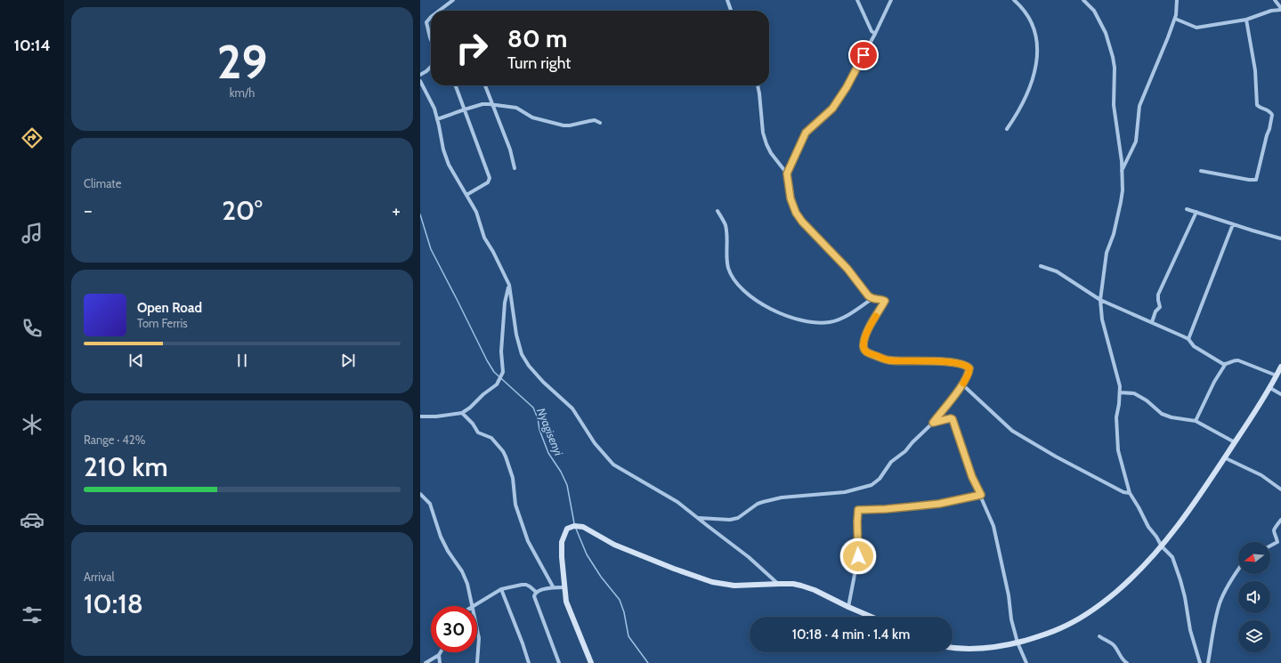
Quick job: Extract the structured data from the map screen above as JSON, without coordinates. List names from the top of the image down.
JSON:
{
  "water": ["Nyagisenyi"],
  "north": "left",
  "page": {
    "tabs": "10:14",
    "tile": [
      ["29", "km/h"],
      "Climate",
      ["Range · 42%", "210 km"],
      ["Arrival", "10:18"]
    ],
    "turn": ["80 m", "Turn right"],
    "heat": ["−", "20°", "+"],
    "song": ["Open Road", "Tom Ferris"],
    "limit": "30",
    "trip": "10:18 · 4 min · 1.4 km"
  }
}
